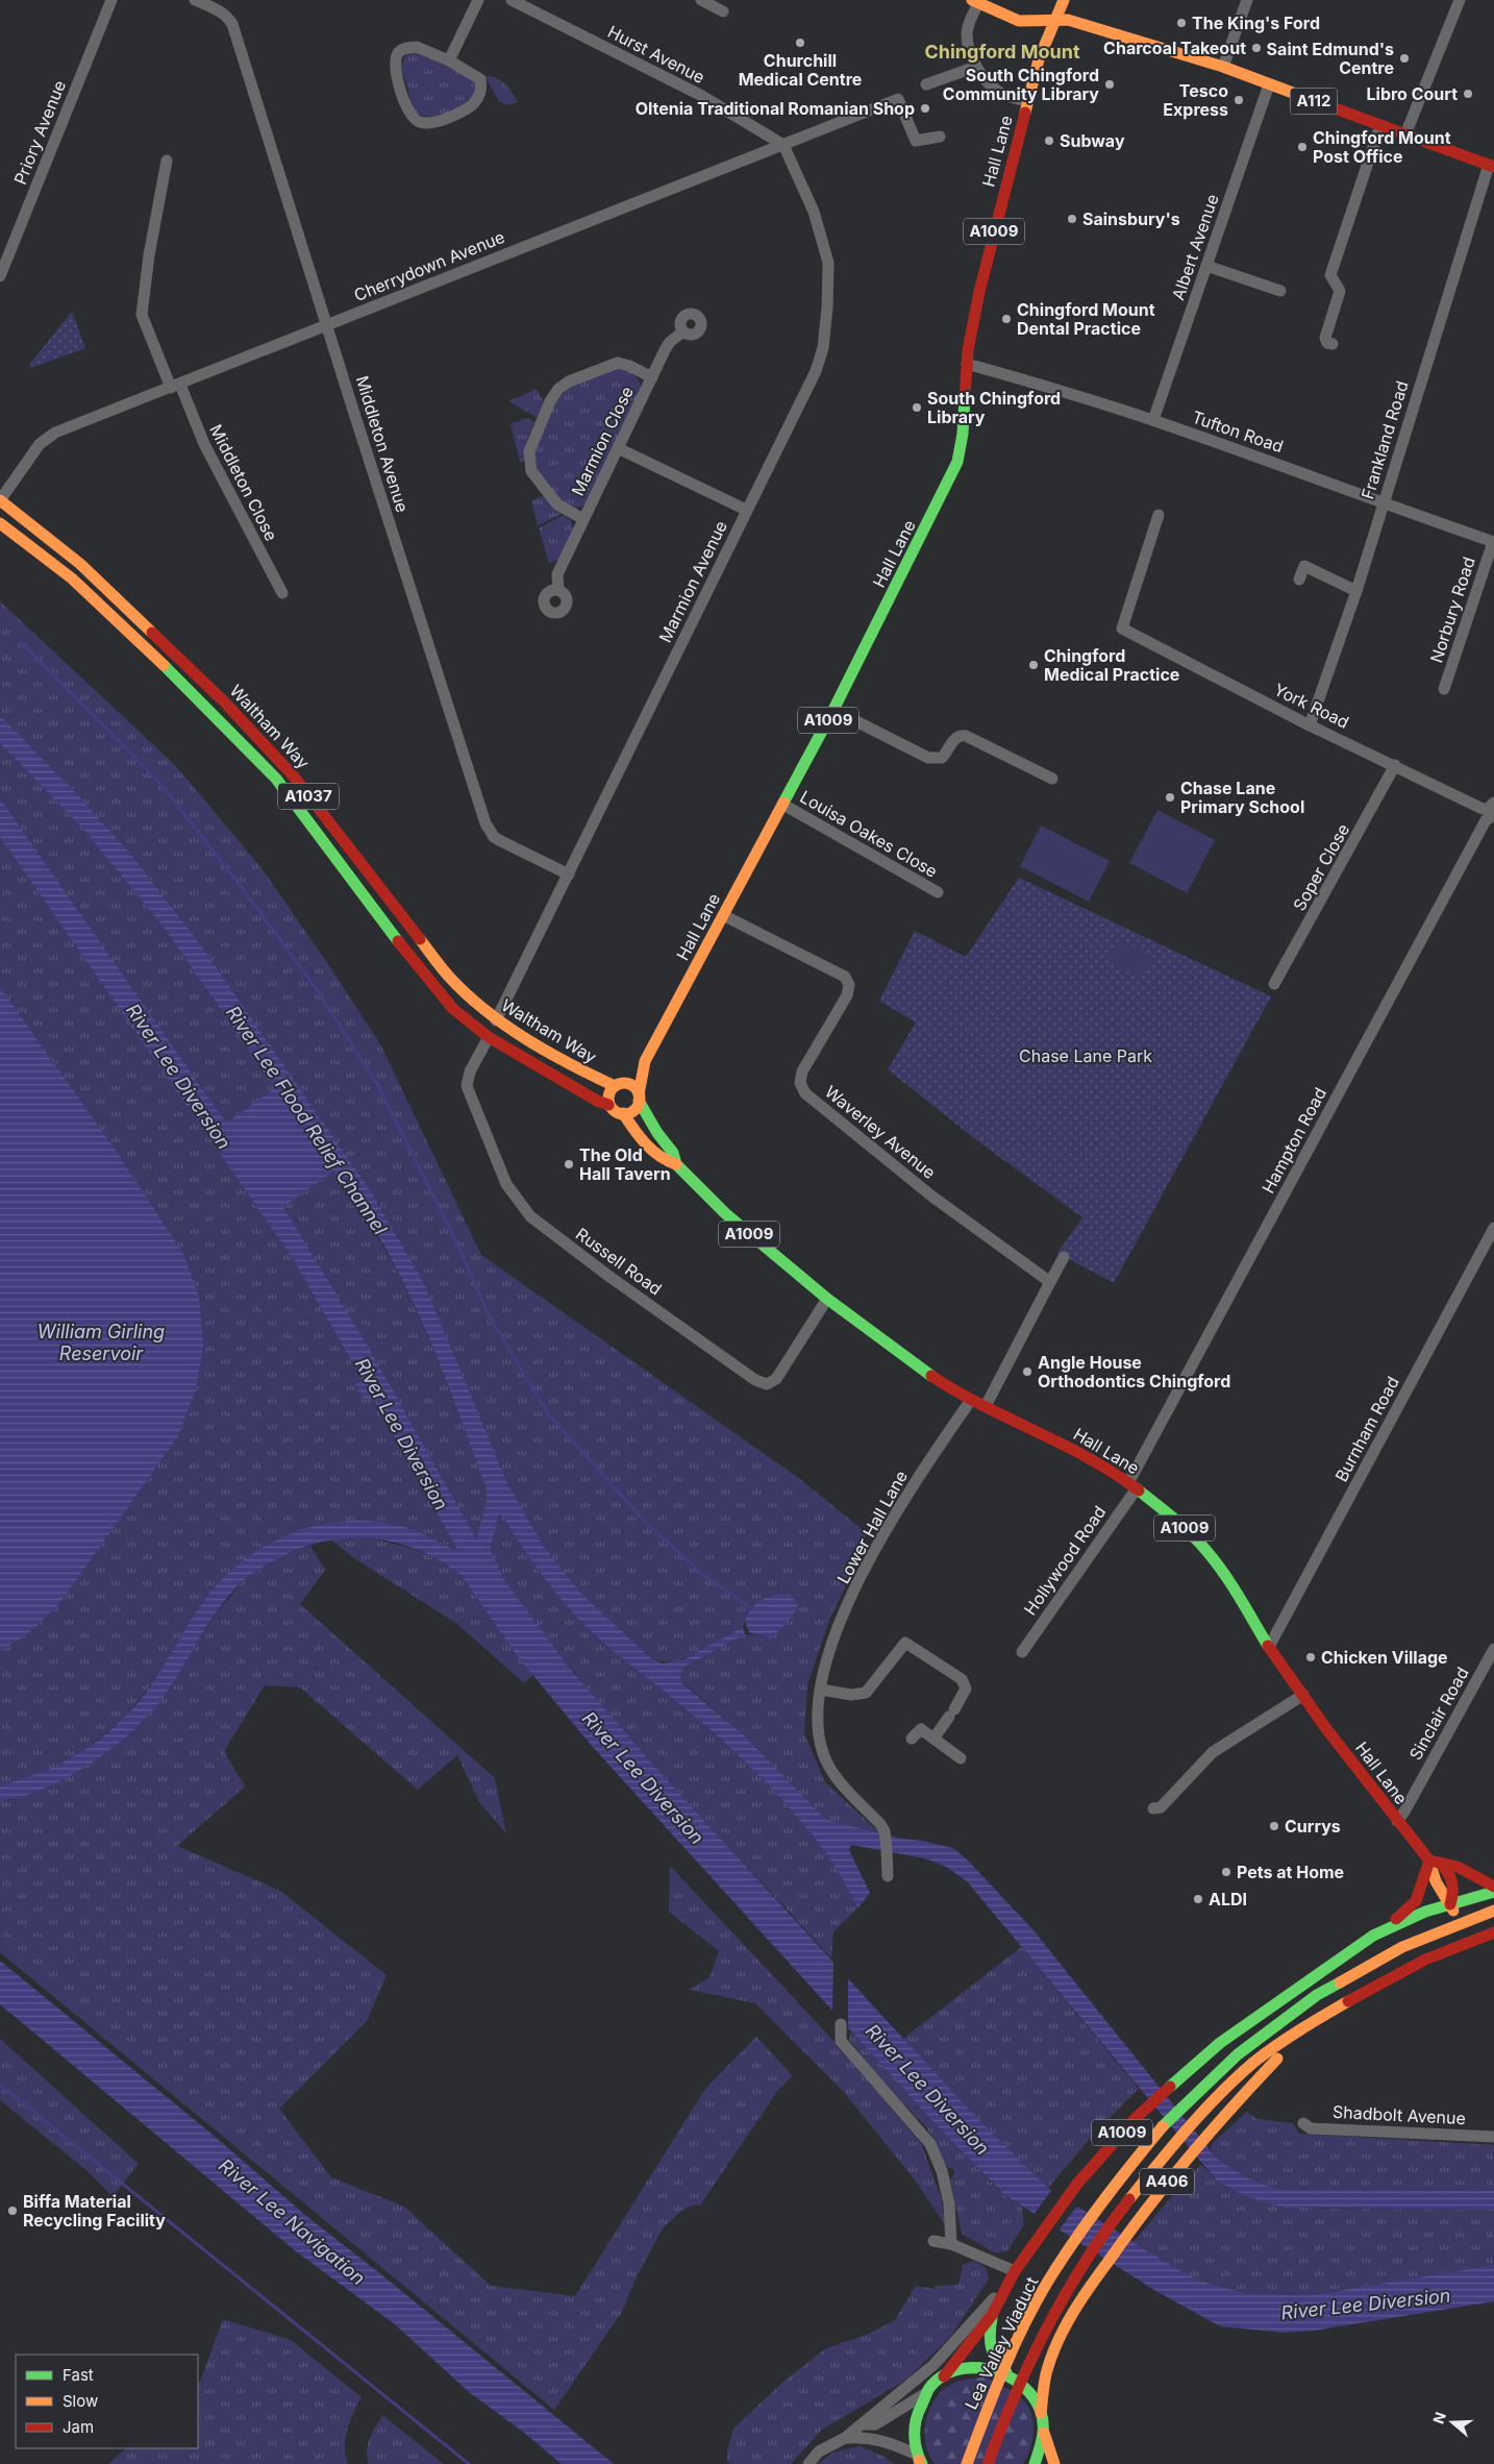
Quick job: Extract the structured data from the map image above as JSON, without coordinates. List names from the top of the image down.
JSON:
{
  "streets": {
    "main road": [
      "A112",
      "Hall Lane",
      "A1009",
      "Waltham Way",
      "A1037",
      "A406",
      "Lea Valley Viaduct"
    ],
    "street": [
      "Hurst Avenue",
      "Priory Avenue",
      "Albert Avenue",
      "Cherrydown Avenue",
      "Tufton Road",
      "Frankland Road",
      "Marmion Close",
      "Middleton Avenue",
      "Middleton Close",
      "Marmion Avenue",
      "Norbury Road",
      "York Road",
      "Louisa Oakes Close",
      "Soper Close",
      "Waverley Avenue",
      "Hampton Road",
      "Russell Road",
      "Burnham Road",
      "Lower Hall Lane",
      "Hollywood Road",
      "Sinclair Road",
      "Shadbolt Avenue"
    ]
  },
  "crossings": [
    ["Hurst Avenue", "Cherrydown Avenue"],
    ["Hurst Avenue", "Marmion Avenue"],
    ["A112", "Hall Lane"],
    ["A112", "A1009"],
    ["A112", "Albert Avenue"],
    ["A112", "Frankland Road"],
    ["Hall Lane", "A1009"],
    ["Hall Lane", "Tufton Road"],
    ["Hall Lane", "Waltham Way"],
    ["Hall Lane", "Louisa Oakes Close"],
    ["Hall Lane", "Waverley Avenue"],
    ["Hall Lane", "Hampton Road"],
    ["Hall Lane", "Russell Road"],
    ["Hall Lane", "Burnham Road"],
    ["Hall Lane", "Lower Hall Lane"],
    ["Hall Lane", "Hollywood Road"],
    ["Hall Lane", "Sinclair Road"],
    ["Albert Avenue", "Tufton Road"],
    ["Cherrydown Avenue", "Middleton Avenue"],
    ["Cherrydown Avenue", "Middleton Close"],
    ["Cherrydown Avenue", "Marmion Avenue"],
    ["Cherrydown Avenue", "Waltham Way"],
    ["Tufton Road", "Frankland Road"],
    ["Tufton Road", "Norbury Road"],
    ["Frankland Road", "York Road"],
    ["Middleton Avenue", "Marmion Avenue"],
    ["Marmion Avenue", "Waltham Way"],
    ["York Road", "Soper Close"],
    ["York Road", "Hampton Road"],
    ["Waltham Way", "A1037"],
    ["Waltham Way", "Russell Road"],
    ["Hampton Road", "Hollywood Road"],
    ["A406", "Lea Valley Viaduct"]
  ],
  "districts": ["Chingford Mount"],
  "water": [
    "River Lee Diversion",
    "River Lee Flood Relief Channel",
    "William Girling Reservoir",
    "River Lee Navigation"
  ],
  "parks": ["Chase Lane Park"],
  "places": [
    "The King's Ford",
    "Churchill Medical Centre",
    "Charcoal Takeout",
    "Saint Edmund's Centre",
    "South Chingford Community Library",
    "Libro Court",
    "Tesco Express",
    "Oltenia Traditional Romanian Shop",
    "Subway",
    "Chingford Mount Post Office",
    "Sainsbury's",
    "Chingford Mount Dental Practice",
    "South Chingford Library",
    "Chingford Medical Practice",
    "Chase Lane Primary School",
    "The Old Hall Tavern",
    "Angle House Orthodontics Chingford",
    "Chicken Village",
    "Currys",
    "Pets at Home",
    "ALDI",
    "Biffa Material Recycling Facility"
  ],
  "legend": ["Fast", "Slow", "Jam"],
  "north": "left"
}
